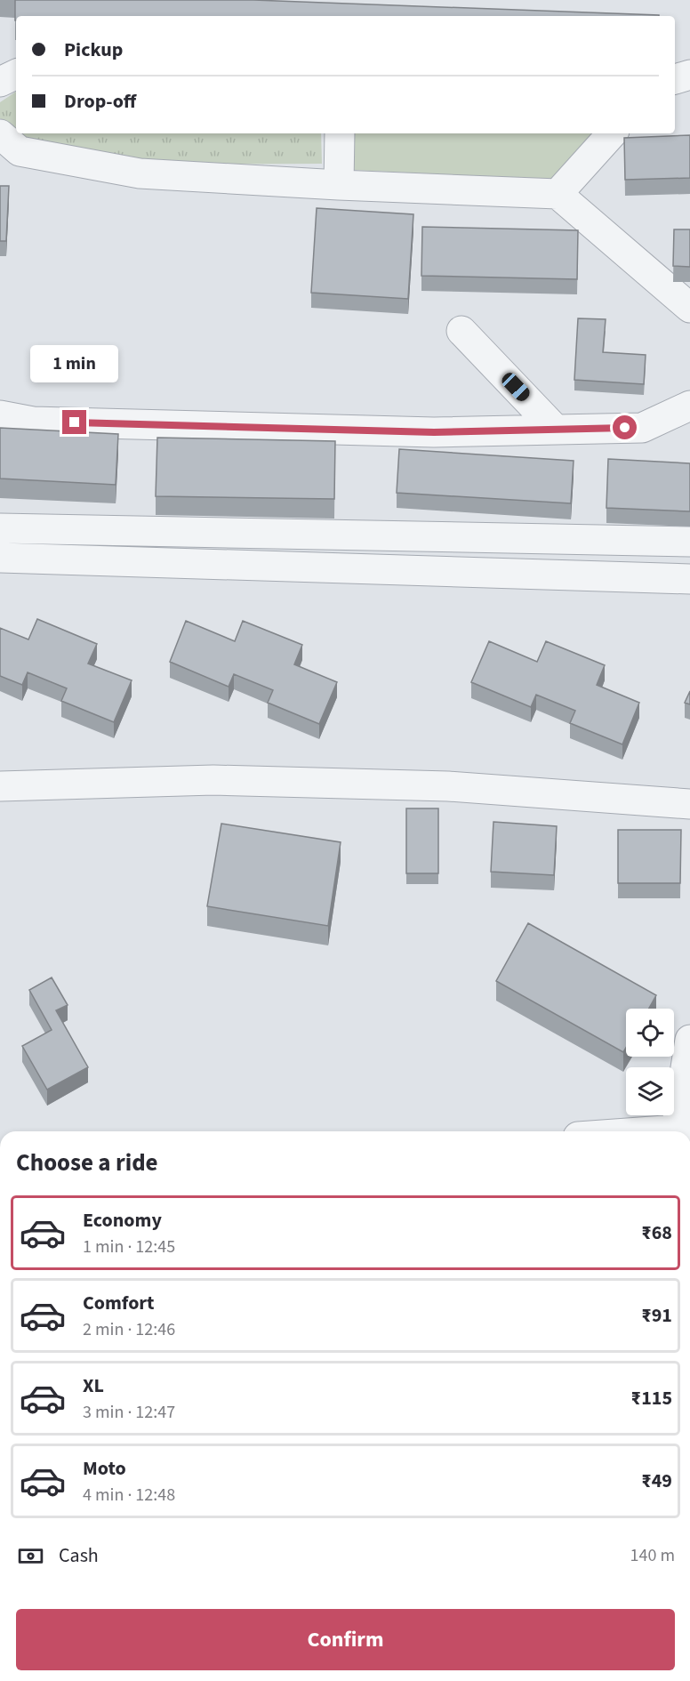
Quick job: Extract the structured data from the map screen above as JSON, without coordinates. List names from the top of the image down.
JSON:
{
  "page": {
    "banner": ["Pickup", "Drop-off"],
    "bubble": "1 min",
    "heading": "Choose a ride",
    "list": [
      {
        "name": "Economy",
        "note": "1 min · 12:45",
        "value": "₹68"
      },
      {
        "name": "Comfort",
        "note": "2 min · 12:46",
        "value": "₹91"
      },
      {
        "name": "XL",
        "note": "3 min · 12:47",
        "value": "₹115"
      },
      {
        "name": "Moto",
        "note": "4 min · 12:48",
        "value": "₹49"
      }
    ],
    "pay": ["Cash", "140 m"],
    "buttons": "Confirm"
  }
}
